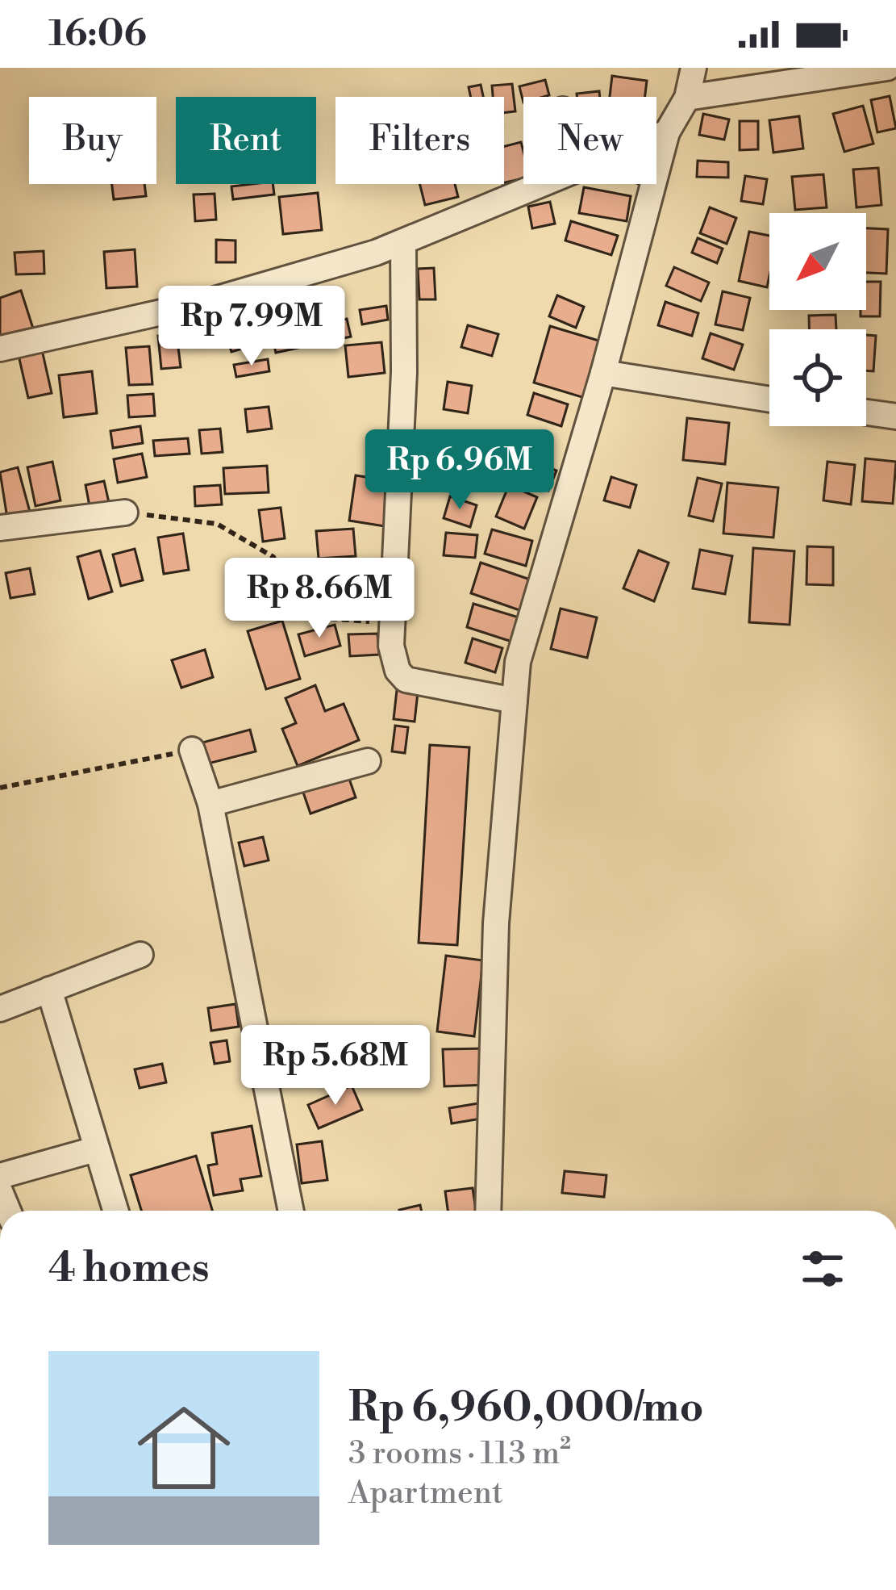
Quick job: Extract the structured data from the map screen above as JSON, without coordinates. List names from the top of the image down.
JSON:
{
  "north": "bottom left",
  "page": {
    "status": "16:06",
    "chip": [
      "Buy",
      "Rent",
      "Filters",
      "New"
    ],
    "price": [
      "Rp 7.99M",
      "Rp 6.96M",
      "Rp 8.66M",
      "Rp 5.68M"
    ],
    "heading": "4 homes",
    "list": [
      {
        "name": "Rp 6,960,000/mo",
        "note": "3 rooms · 113 m² · Apartment"
      }
    ]
  }
}
